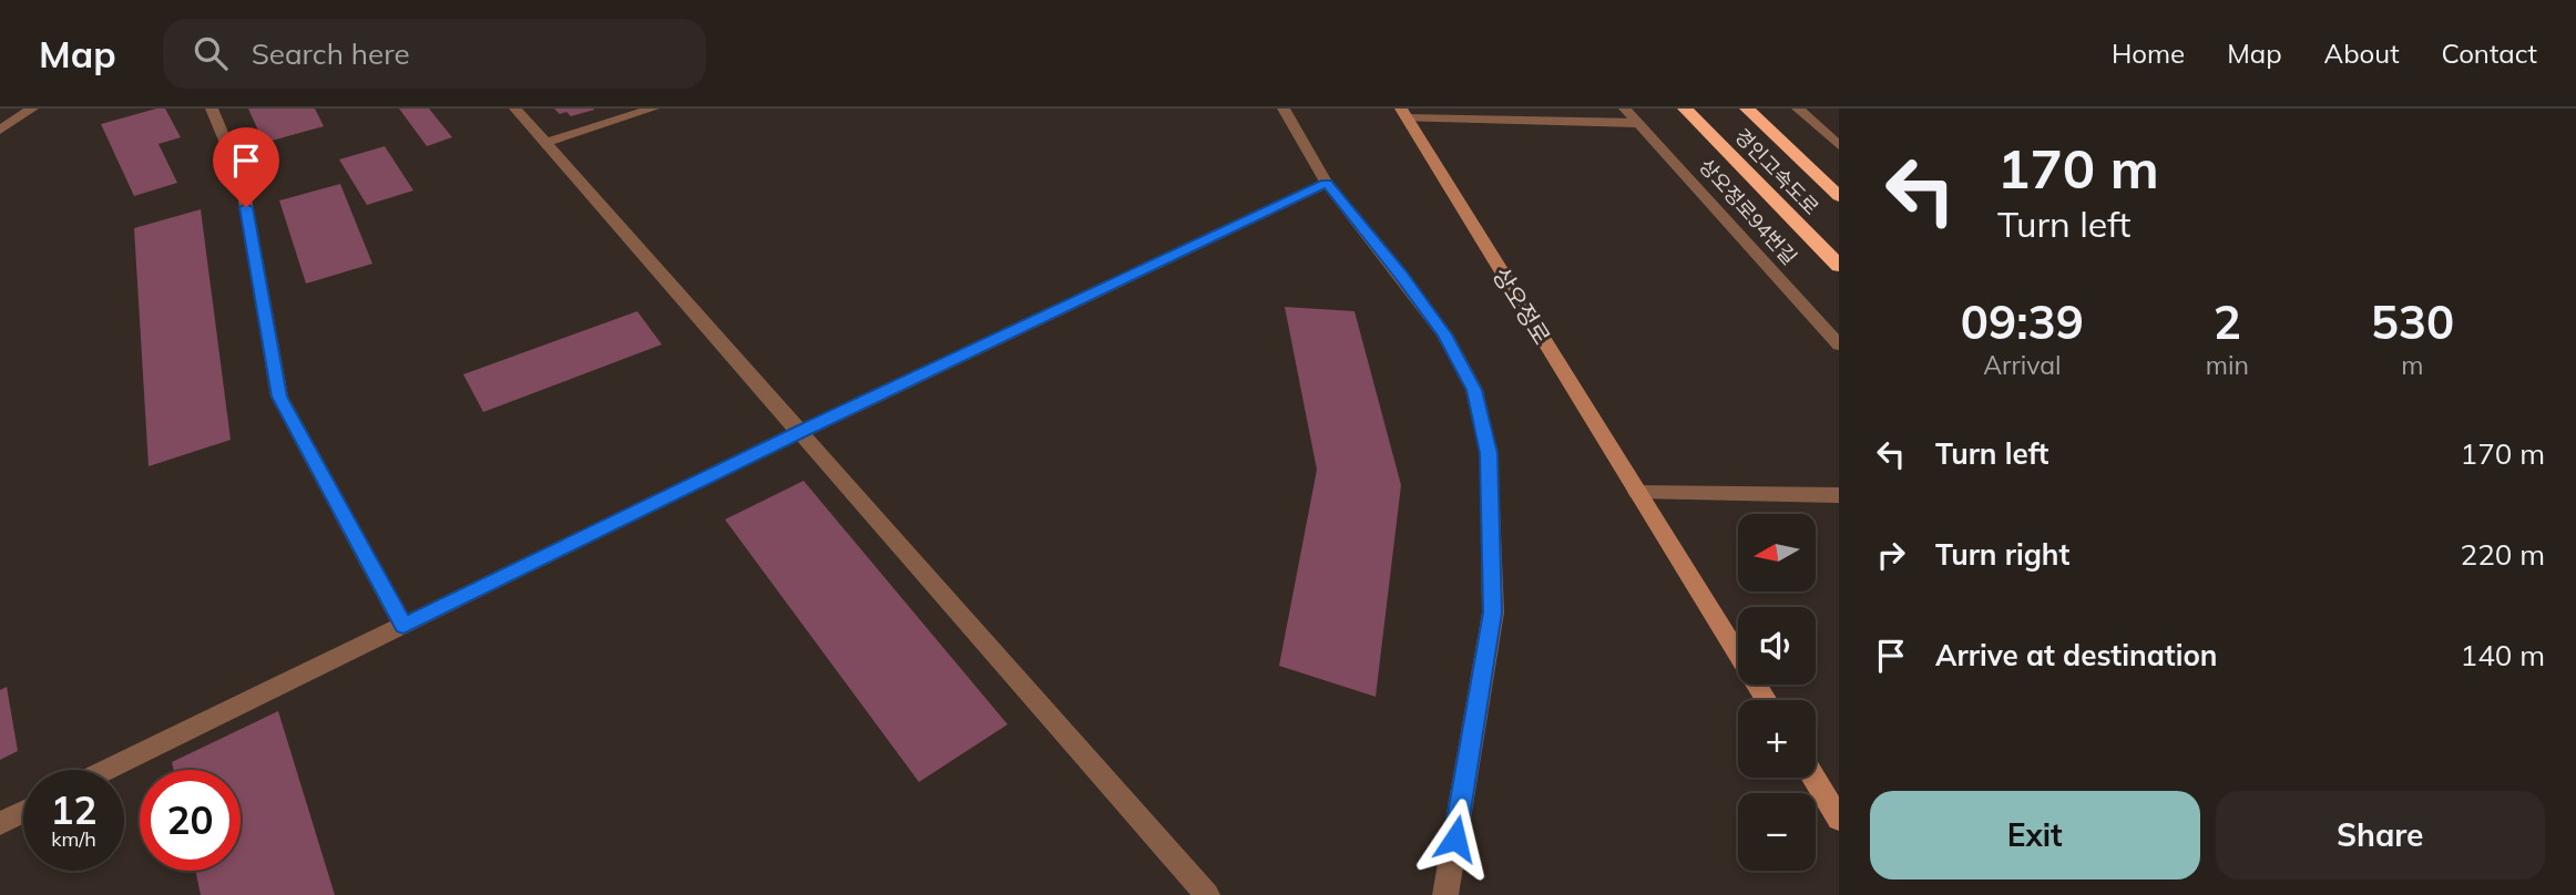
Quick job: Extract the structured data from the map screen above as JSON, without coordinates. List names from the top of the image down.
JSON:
{
  "streets": {
    "highway": ["경인고속도로"],
    "street": ["상오정로94번길", "상오정로"]
  },
  "crossings": [
    ["상오정로94번길", "상오정로"]
  ],
  "north": "left",
  "page": {
    "header": "Map",
    "search": "Search here",
    "nav": [
      "Home",
      "Map",
      "About",
      "Contact"
    ],
    "turn": ["170 m", "Turn left"],
    "eta": [
      "09:39",
      "Arrival",
      "2",
      "min",
      "530",
      "m"
    ],
    "list": [
      {
        "name": "Turn left",
        "value": "170 m"
      },
      {
        "name": "Turn right",
        "value": "220 m"
      },
      {
        "name": "Arrive at destination",
        "value": "140 m"
      }
    ],
    "map_buttons": ["+", "−"],
    "speed": "12 km/h",
    "limit": "20",
    "buttons": ["Exit", "Share"]
  }
}
